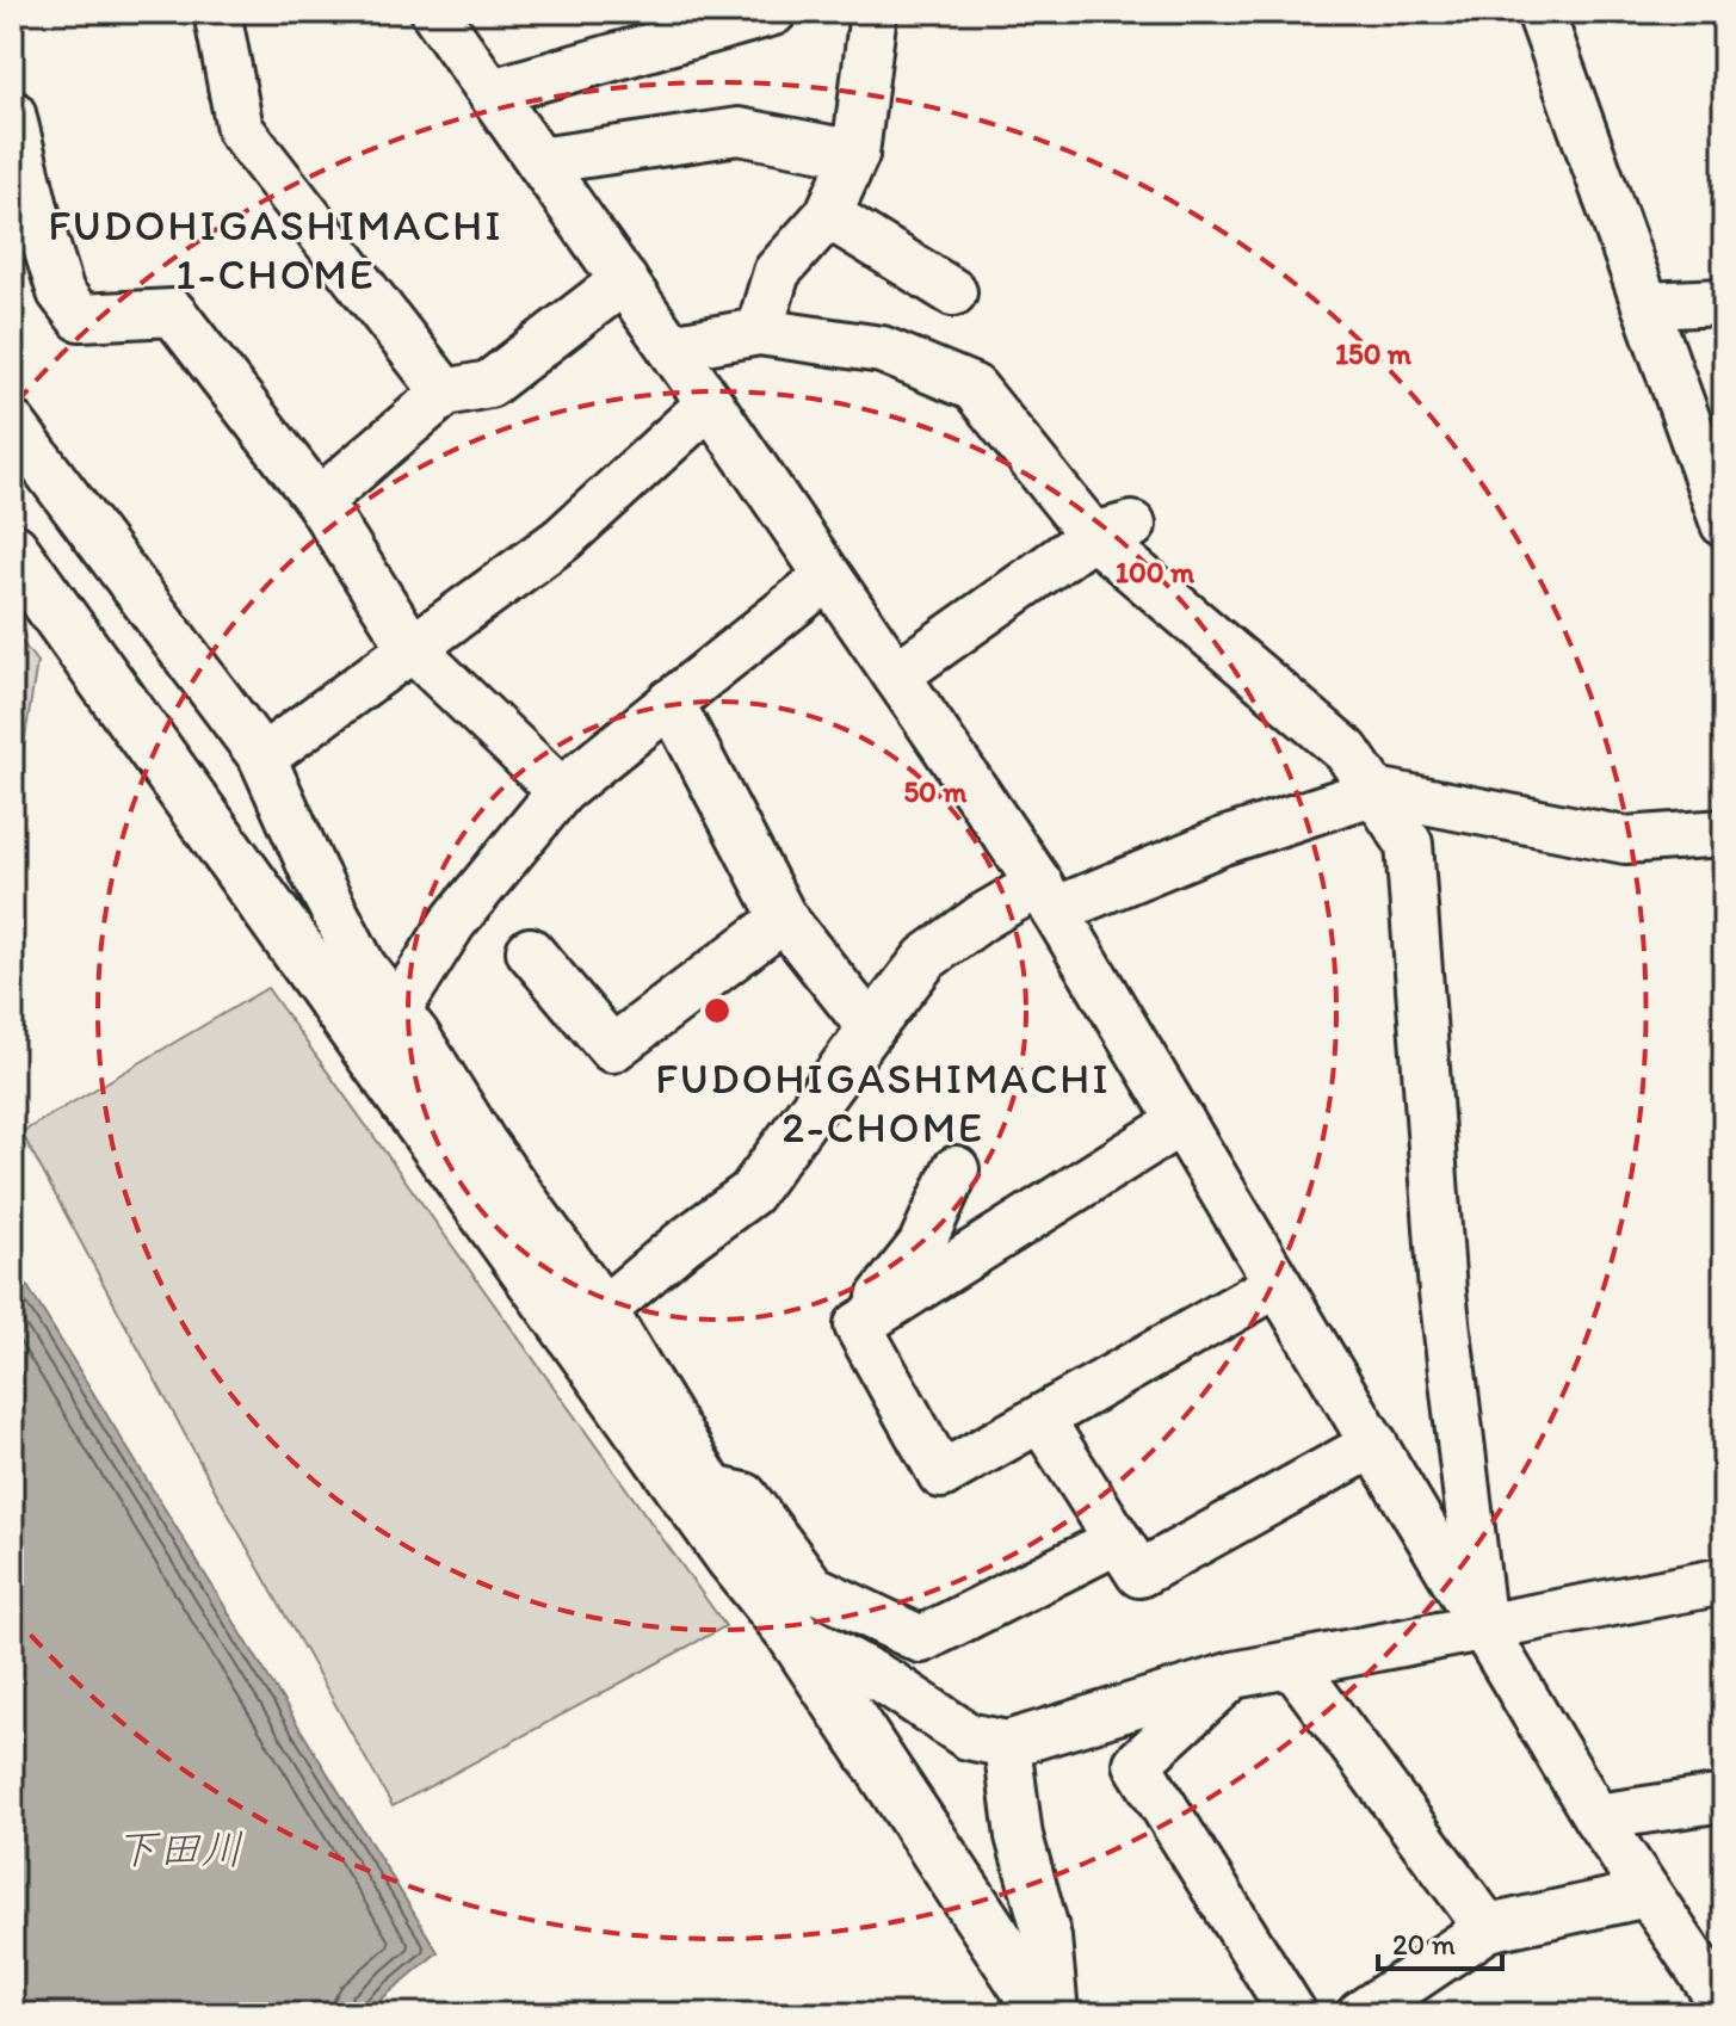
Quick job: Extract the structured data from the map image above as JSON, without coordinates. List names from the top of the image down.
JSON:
{
  "districts": ["FUDOHIGASHIMACHI 1-CHOME", "FUDOHIGASHIMACHI 2-CHOME"],
  "water": ["下田川"],
  "scale_bar": "20 m",
  "rings": ["150 m", "100 m", "50 m"]
}
